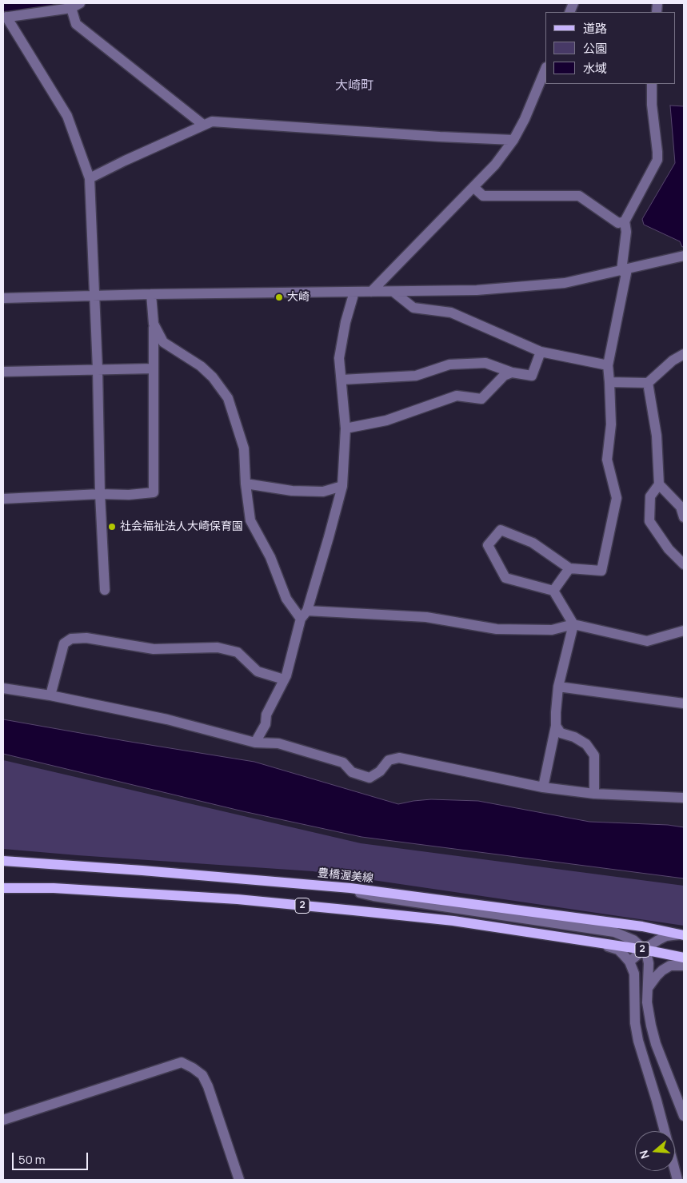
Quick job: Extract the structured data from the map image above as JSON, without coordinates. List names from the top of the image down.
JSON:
{
  "streets": {
    "main road": ["豊橋渥美線", "2"]
  },
  "districts": ["大崎町"],
  "places": ["大崎", "社会福祉法人大崎保育園"],
  "legend": ["道路", "公園", "水域"],
  "scale_bar": "50 m",
  "north": "left"
}
